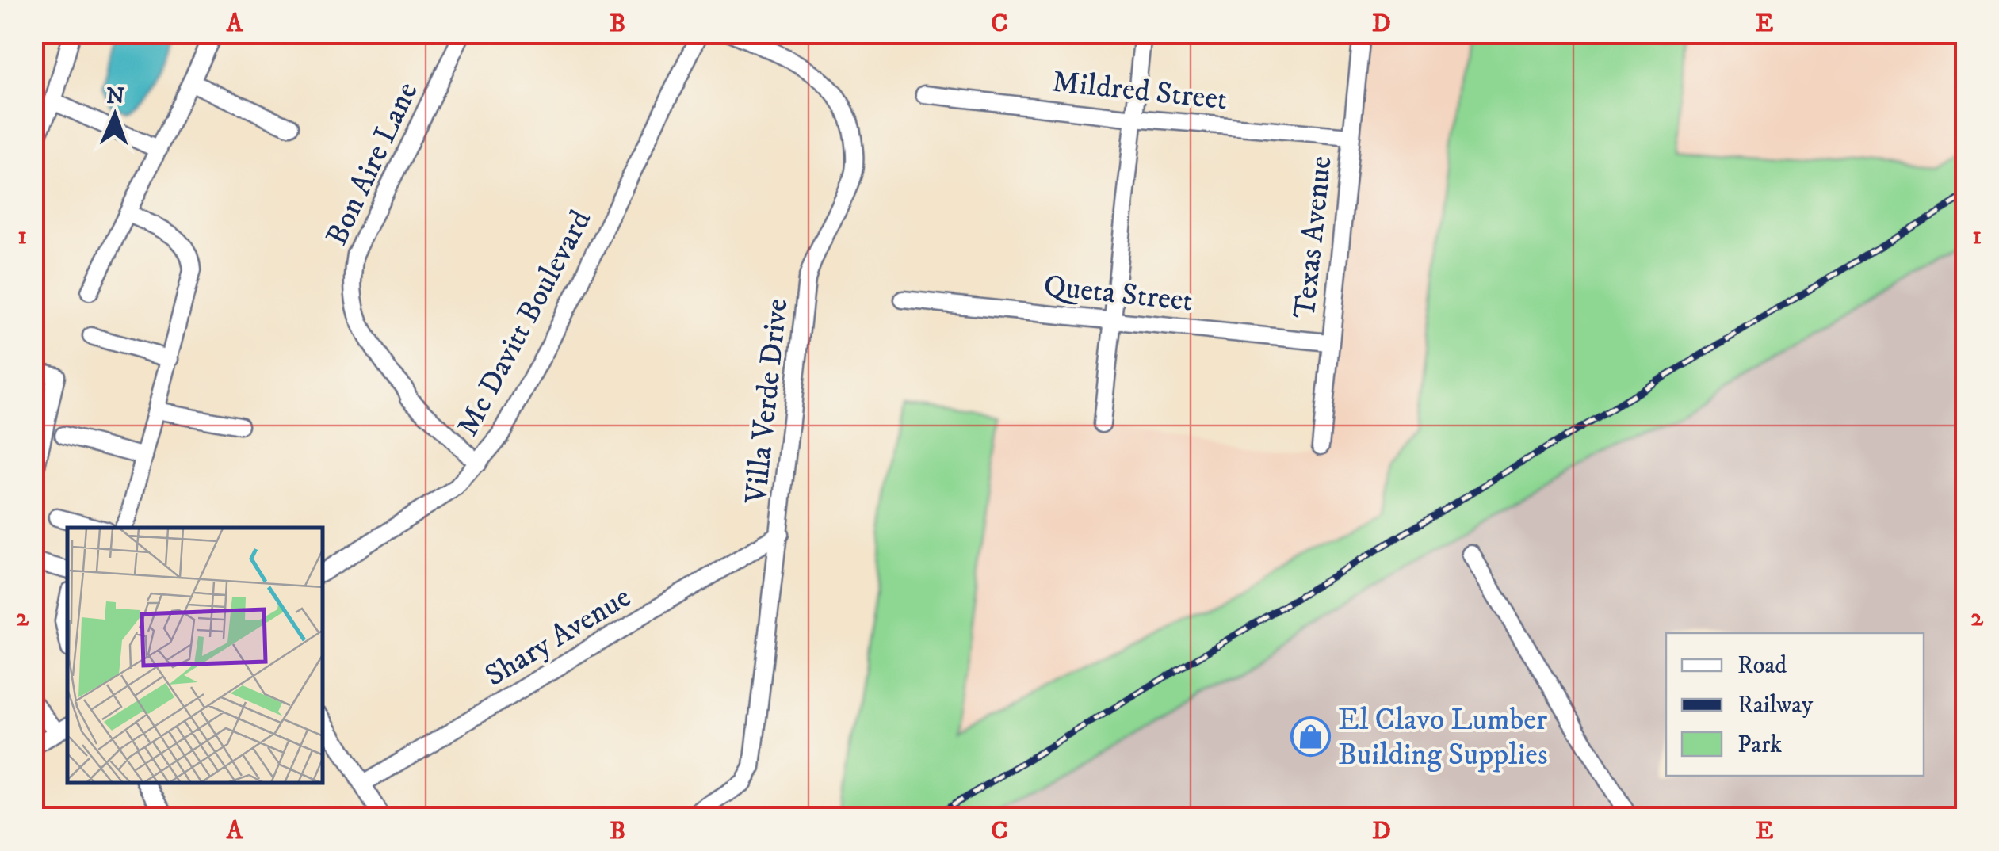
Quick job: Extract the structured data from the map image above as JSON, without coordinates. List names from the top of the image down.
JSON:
{
  "streets": {
    "street": [
      "Mildred Street",
      "Bon Aire Lane",
      "Texas Avenue",
      "Queta Street",
      "Mc Davitt Boulevard",
      "Villa Verde Drive",
      "Shary Avenue"
    ]
  },
  "crossings": [
    ["Mildred Street", "Texas Avenue"],
    ["Bon Aire Lane", "Mc Davitt Boulevard"],
    ["Texas Avenue", "Queta Street"],
    ["Villa Verde Drive", "Shary Avenue"]
  ],
  "places": {
    "shop": ["El Clavo Lumber Building Supplies"]
  },
  "legend": ["Road", "Railway", "Park"],
  "north": "top",
  "grid": {
    "columns": [
      "A",
      "B",
      "C",
      "D",
      "E"
    ],
    "rows": ["1", "2"]
  }
}
